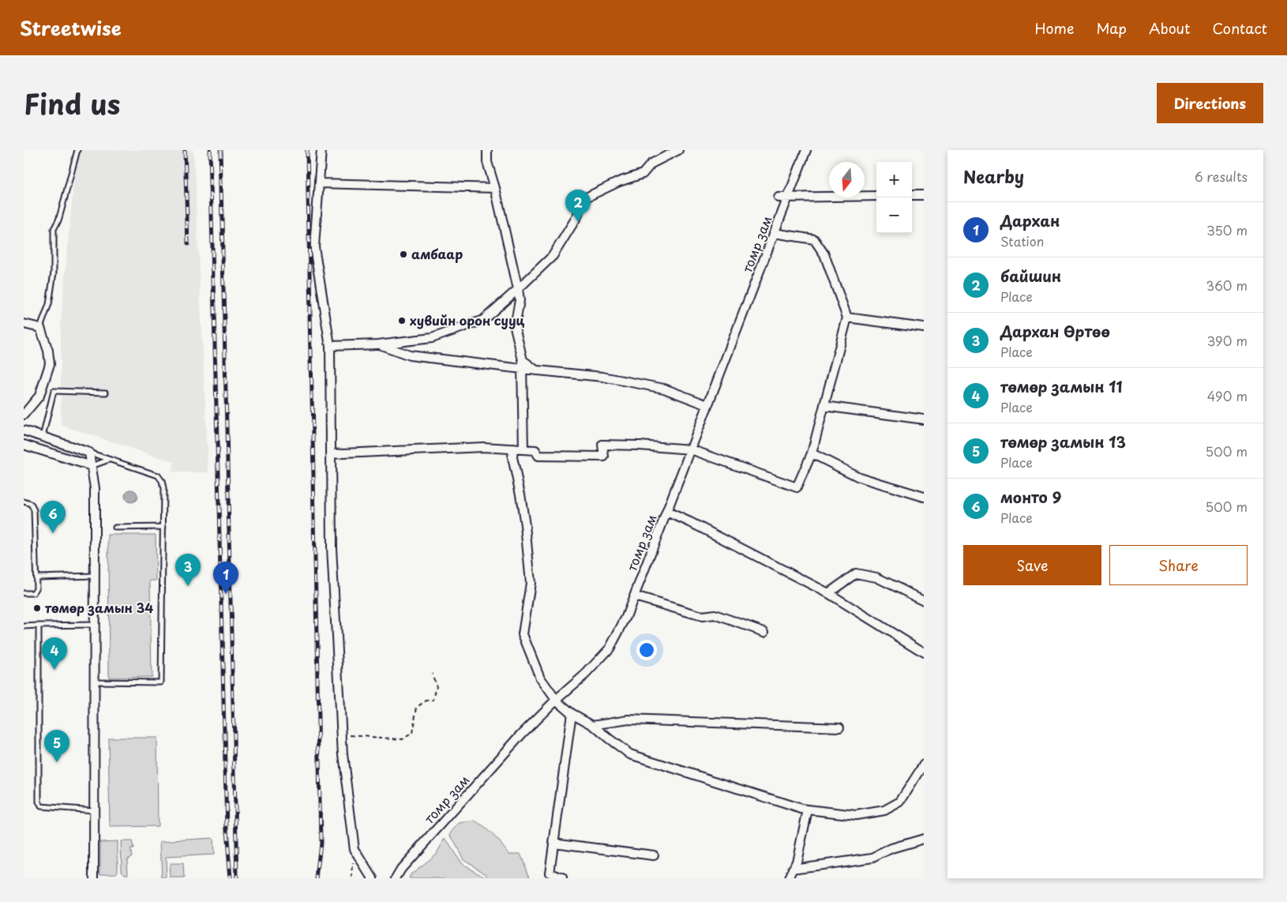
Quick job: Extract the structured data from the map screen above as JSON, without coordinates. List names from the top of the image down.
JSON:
{
  "streets": {
    "street": ["томр зам"]
  },
  "places": ["амбаар", "хувийн орон сууц", "төмөр замын 34"],
  "north": "bottom",
  "page": {
    "header": "Streetwise",
    "nav": [
      "Home",
      "Map",
      "About",
      "Contact"
    ],
    "title": "Find us",
    "buttons": [
      "Directions",
      ["Save", "Share"]
    ],
    "heading": ["Nearby", "6 results"],
    "map_buttons": ["+", "−"],
    "pins": [
      "2",
      "6",
      "3",
      "1",
      "4",
      "5"
    ],
    "list": [
      {
        "mark": "1",
        "name": "Дархан",
        "note": "Station",
        "value": "350 m"
      },
      {
        "mark": "2",
        "name": "байшин",
        "note": "Place",
        "value": "360 m"
      },
      {
        "mark": "3",
        "name": "Дархан Өртөө",
        "note": "Place",
        "value": "390 m"
      },
      {
        "mark": "4",
        "name": "төмөр замын 11",
        "note": "Place",
        "value": "490 m"
      },
      {
        "mark": "5",
        "name": "төмөр замын 13",
        "note": "Place",
        "value": "500 m"
      },
      {
        "mark": "6",
        "name": "монто 9",
        "note": "Place",
        "value": "500 m"
      }
    ]
  }
}
